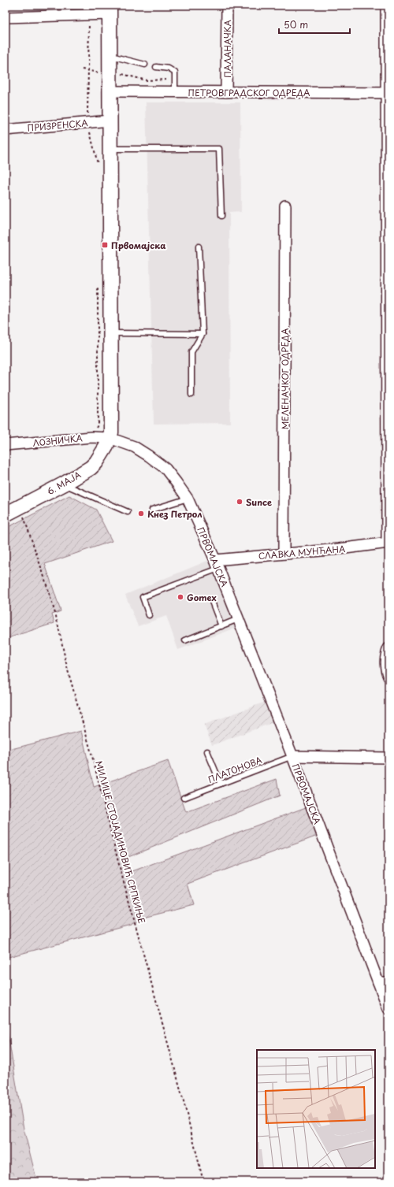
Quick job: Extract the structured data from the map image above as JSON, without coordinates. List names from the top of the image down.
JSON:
{
  "streets": {
    "street": [
      "ПАЛАНАЧКА",
      "ПЕТРОВГРАДСКОГ ОДРЕДА",
      "ПРИЗРЕНСКА",
      "МЕЛЕНАЧКОГ ОДРЕДА",
      "ЛОЗНИЧКА",
      "6. МАЈА",
      "СЛАВКА МУНЋАНА",
      "ПРВОМАЈСКА"
    ],
    "lane": ["ПЛАТОНОВА"],
    "path": ["МИЛИЦЕ СТОЈАДИНОВИЋ СРПКИЊЕ"]
  },
  "crossings": [
    ["ПАЛАНАЧКА", "ПЕТРОВГРАДСКОГ ОДРЕДА"],
    ["МЕЛЕНАЧКОГ ОДРЕДА", "СЛАВКА МУНЋАНА"],
    ["ЛОЗНИЧКА", "6. МАЈА"],
    ["ЛОЗНИЧКА", "ПРВОМАЈСКА"],
    ["6. МАЈА", "ПРВОМАЈСКА"],
    ["6. МАЈА", "МИЛИЦЕ СТОЈАДИНОВИЋ СРПКИЊЕ"],
    ["СЛАВКА МУНЋАНА", "ПРВОМАЈСКА"],
    ["ПРВОМАЈСКА", "ПЛАТОНОВА"]
  ],
  "places": {
    "transit": ["Првомајска"],
    "other": ["Sunce", "Кнез Петрол", "Gomex"]
  },
  "scale_bar": "50 m"
}
